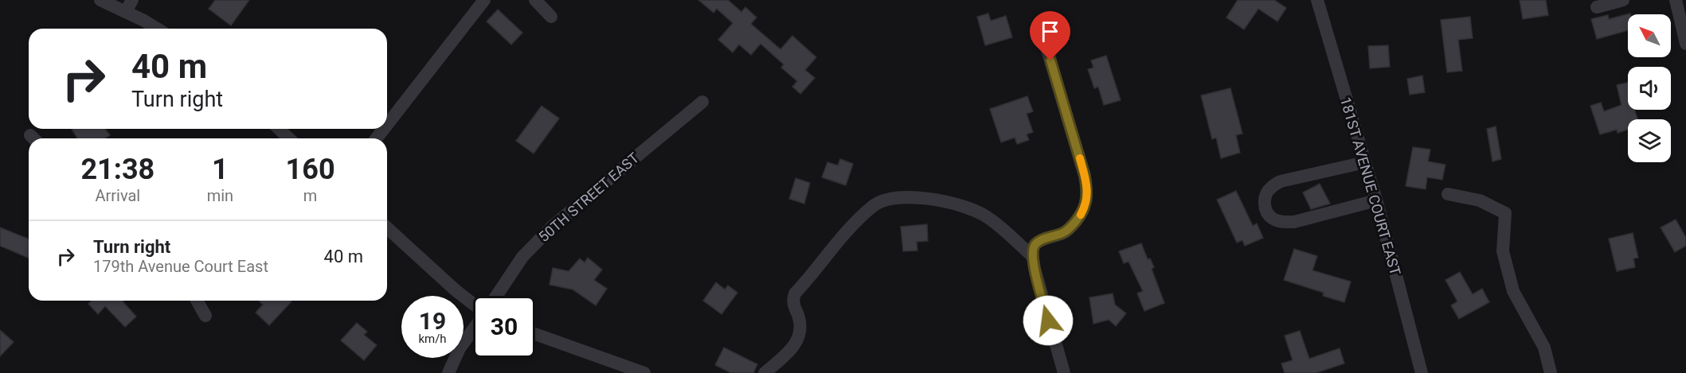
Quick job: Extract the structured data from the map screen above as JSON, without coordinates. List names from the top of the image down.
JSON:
{
  "streets": {
    "street": ["181ST AVENUE COURT EAST", "50TH STREET EAST"]
  },
  "north": "top left",
  "page": {
    "turn": ["40 m", "Turn right"],
    "eta": [
      "21:38",
      "Arrival",
      "1",
      "min",
      "160",
      "m"
    ],
    "list": [
      {
        "name": "Turn right",
        "note": "179th Avenue Court East",
        "value": "40 m"
      }
    ],
    "speed": "19 km/h",
    "limit": "30"
  }
}
